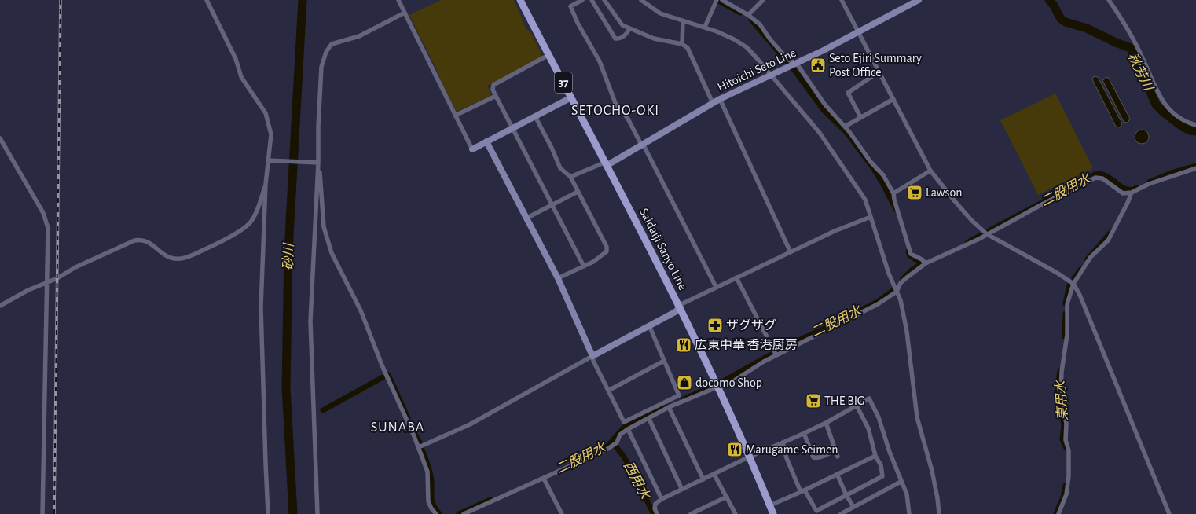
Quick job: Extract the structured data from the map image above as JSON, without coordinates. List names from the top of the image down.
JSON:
{
  "streets": {
    "main road": ["37", "Saidaiji Sanyo Line"],
    "street": ["Hitoichi Seto Line"]
  },
  "crossings": [
    ["Hitoichi Seto Line", "Saidaiji Sanyo Line"]
  ],
  "districts": ["SETOCHO-OKI", "SUNABA"],
  "water": [
    "秋芳川",
    "二股用水",
    "砂川",
    "東用水",
    "西用水"
  ],
  "places": {
    "public building": ["Seto Ejiri Summary Post Office"],
    "supermarket": ["Lawson", "THE BIG"],
    "pharmacy": ["ザグザグ"],
    "restaurant": ["広東中華 香港厨房", "Marugame Seimen"],
    "shop": ["docomo Shop"]
  }
}
